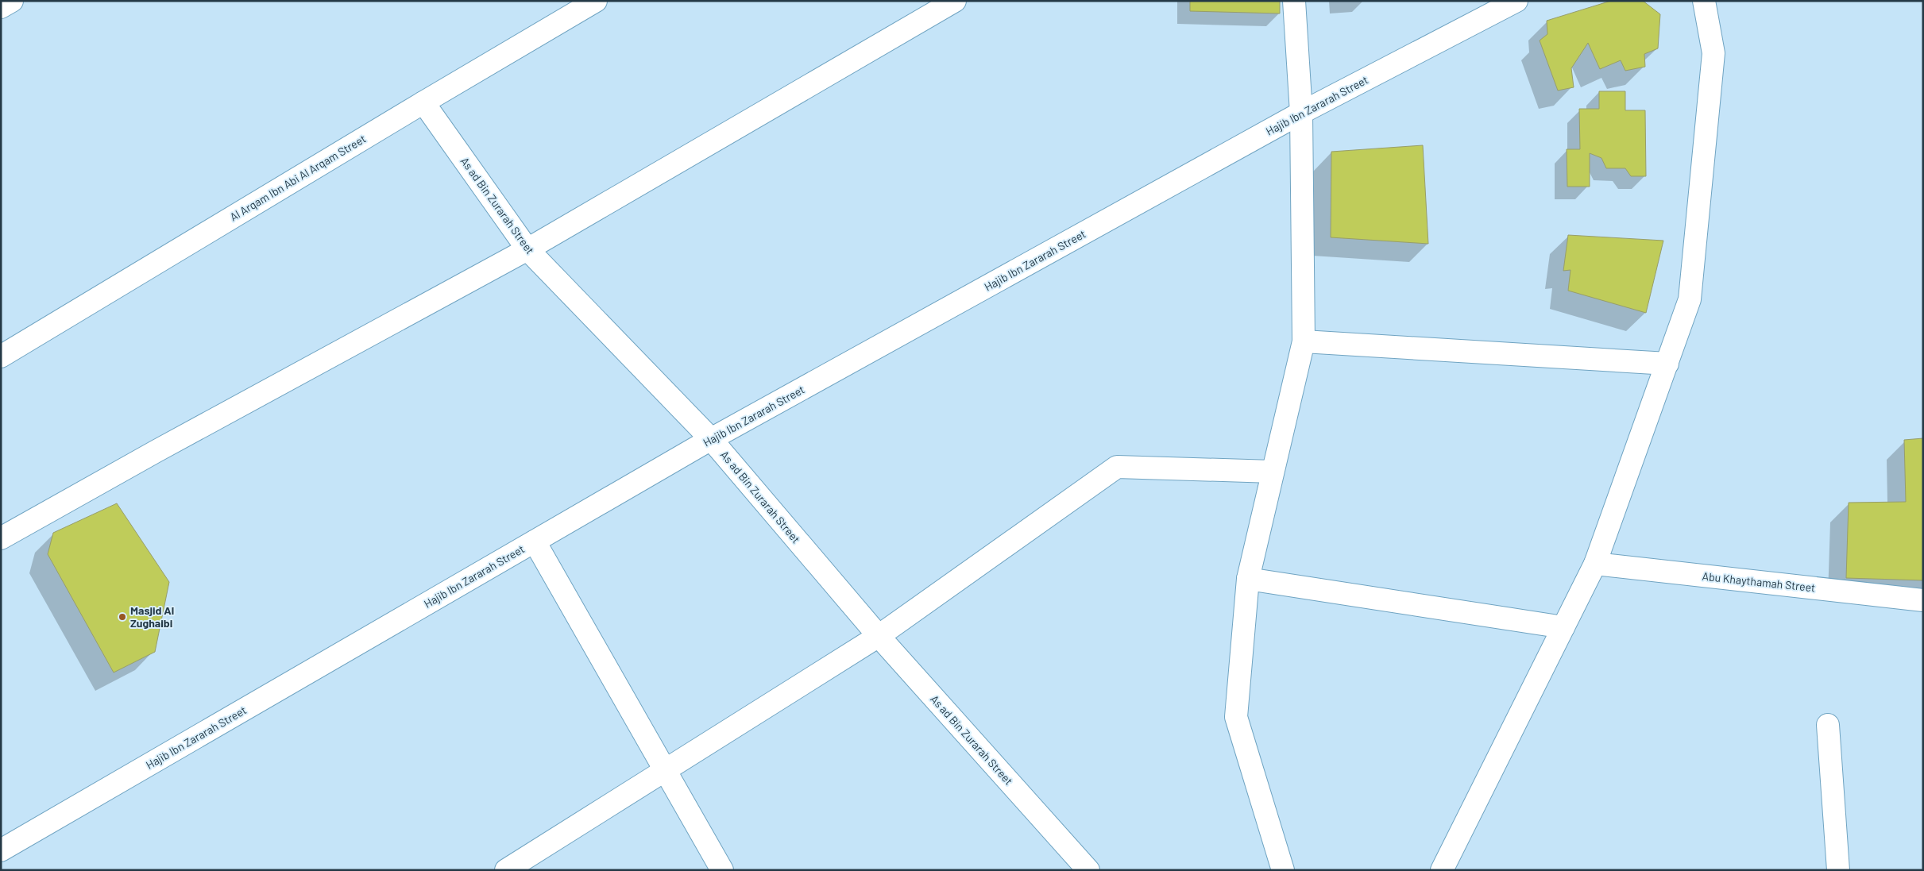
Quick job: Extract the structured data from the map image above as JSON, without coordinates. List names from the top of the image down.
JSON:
{
  "streets": {
    "street": [
      "Hajib Ibn Zararah Street",
      "Al Arqam Ibn Abi Al Arqam Street",
      "As ad Bin Zurarah Street",
      "Abu Khaythamah Street"
    ]
  },
  "crossings": [
    ["Hajib Ibn Zararah Street", "As ad Bin Zurarah Street"],
    ["Al Arqam Ibn Abi Al Arqam Street", "As ad Bin Zurarah Street"]
  ],
  "places": ["Masjid Al Zughaibi"]
}
